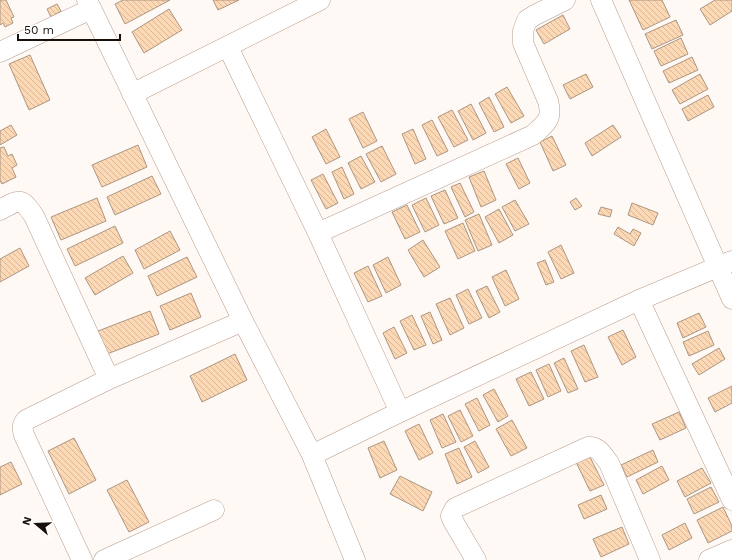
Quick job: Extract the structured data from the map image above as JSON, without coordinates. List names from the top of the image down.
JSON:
{
  "scale_bar": "50 m",
  "north": "left"
}
